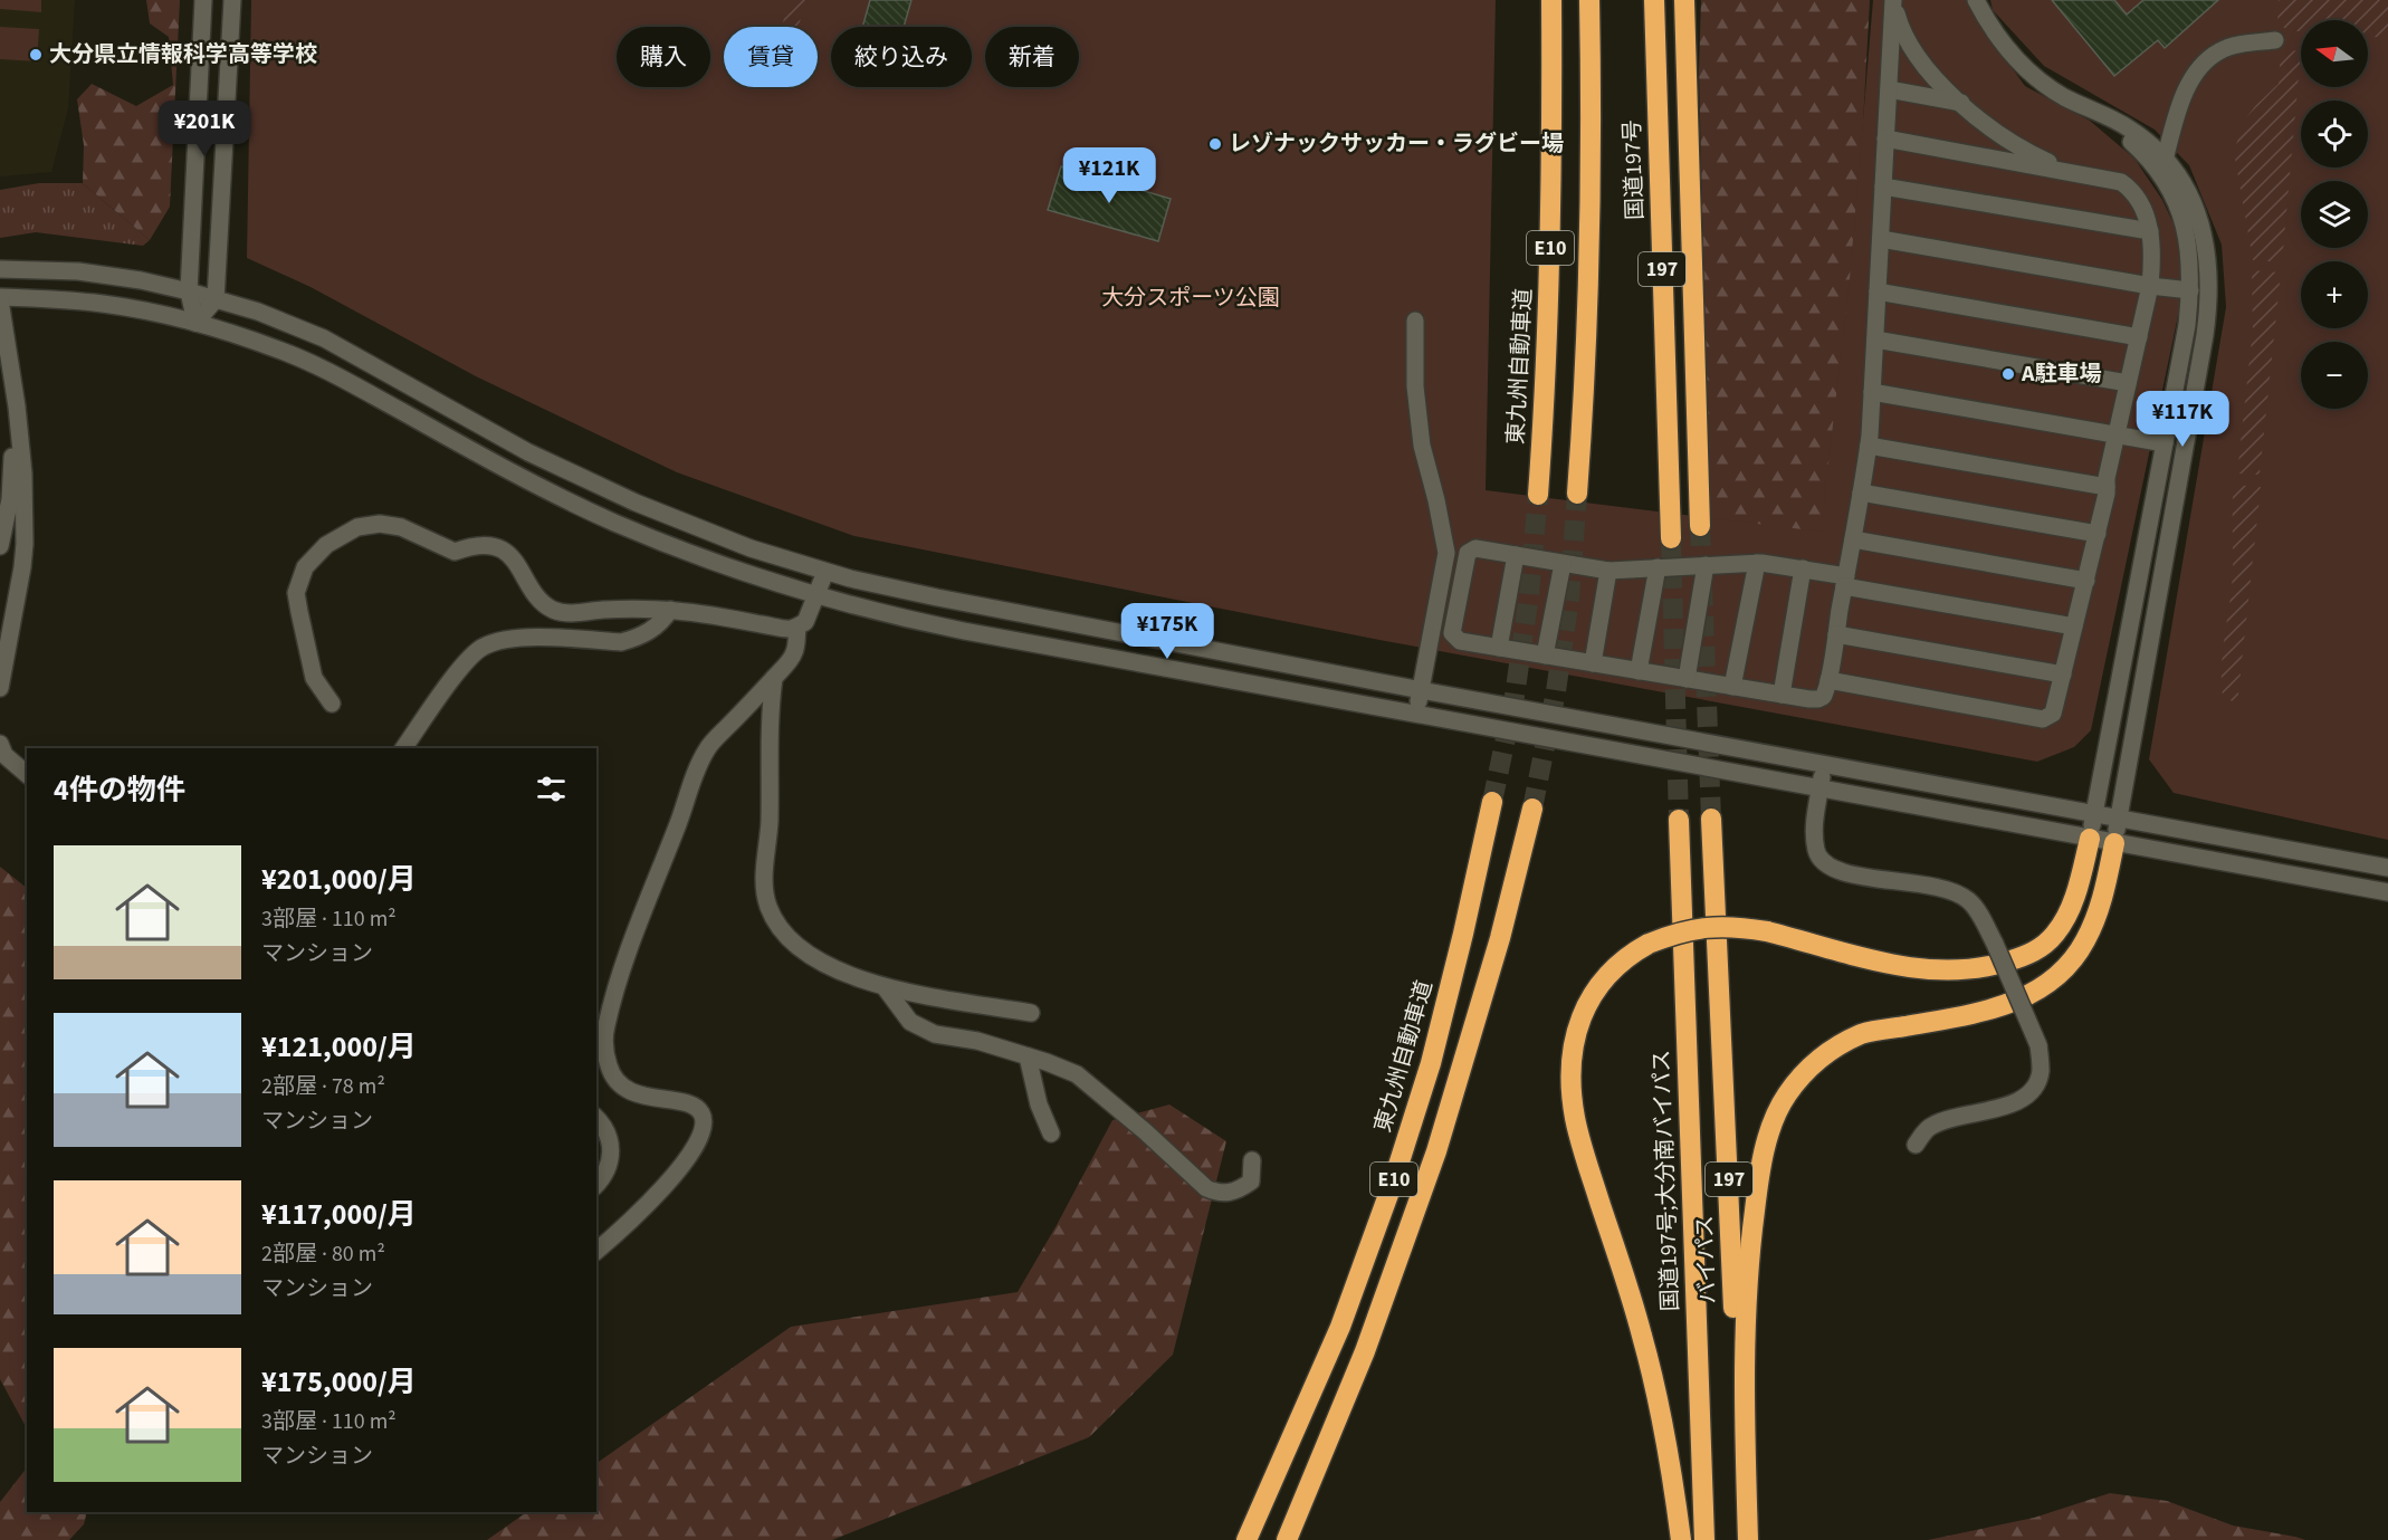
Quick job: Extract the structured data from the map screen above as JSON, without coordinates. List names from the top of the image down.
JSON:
{
  "streets": {
    "highway": [
      "国道197号",
      "E10",
      "197",
      "東九州自動車道",
      "国道197号;大分南バイパス",
      "バイパス"
    ]
  },
  "parks": ["大分スポーツ公園"],
  "places": ["大分県立情報科学高等学校", "レゾナックサッカー・ラグビー場", "A駐車場"],
  "north": "left",
  "page": {
    "map_buttons": ["+", "−"],
    "chip": [
      "購入",
      "賃貸",
      "絞り込み",
      "新着"
    ],
    "price": [
      "¥201K",
      "¥121K",
      "¥117K",
      "¥175K"
    ],
    "heading": "4件の物件",
    "list": [
      {
        "name": "¥201,000/月",
        "note": "3部屋 · 110 m² · マンション"
      },
      {
        "name": "¥121,000/月",
        "note": "2部屋 · 78 m² · マンション"
      },
      {
        "name": "¥117,000/月",
        "note": "2部屋 · 80 m² · マンション"
      },
      {
        "name": "¥175,000/月",
        "note": "3部屋 · 110 m² · マンション"
      }
    ]
  }
}
